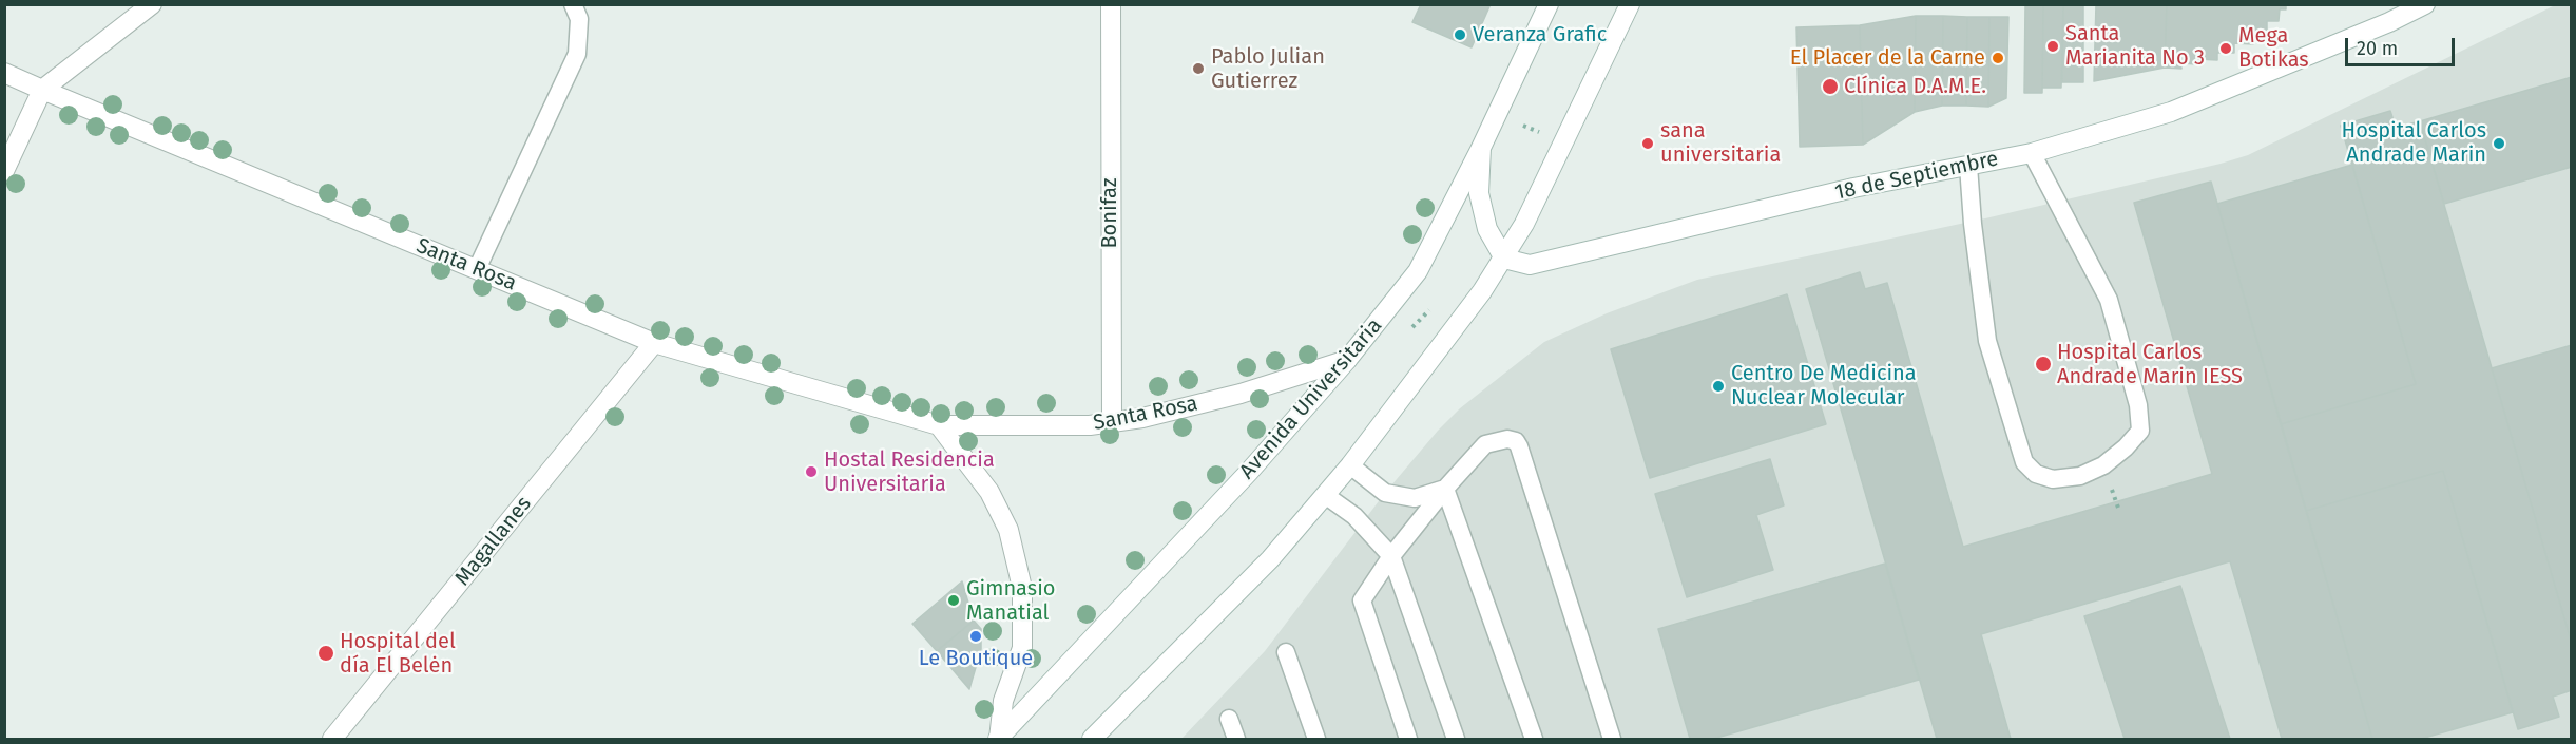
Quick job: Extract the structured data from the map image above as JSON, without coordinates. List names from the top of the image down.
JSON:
{
  "streets": {
    "street": [
      "18 de Septiembre",
      "Bonifaz",
      "Santa Rosa",
      "Avenida Universitaria",
      "Magallanes"
    ]
  },
  "crossings": [
    ["Bonifaz", "Santa Rosa"],
    ["Santa Rosa", "Avenida Universitaria"],
    ["Santa Rosa", "Magallanes"]
  ],
  "places": [
    "Veranza Grafic",
    "Santa Marianita No 3",
    "Mega Botikas",
    "El Placer de la Carne",
    "Pablo Julian Gutierrez",
    "Clínica D.A.M.E.",
    "sana universitaria",
    "Hospital Carlos Andrade Marin",
    "Hospital Carlos Andrade Marin IESS",
    "Centro De Medicina Nuclear Molecular",
    "Hostal Residencia Universitaria",
    "Gimnasio Manatial",
    "Le Boutique",
    "Hospital del día El Belėn"
  ],
  "scale_bar": "20 m"
}
